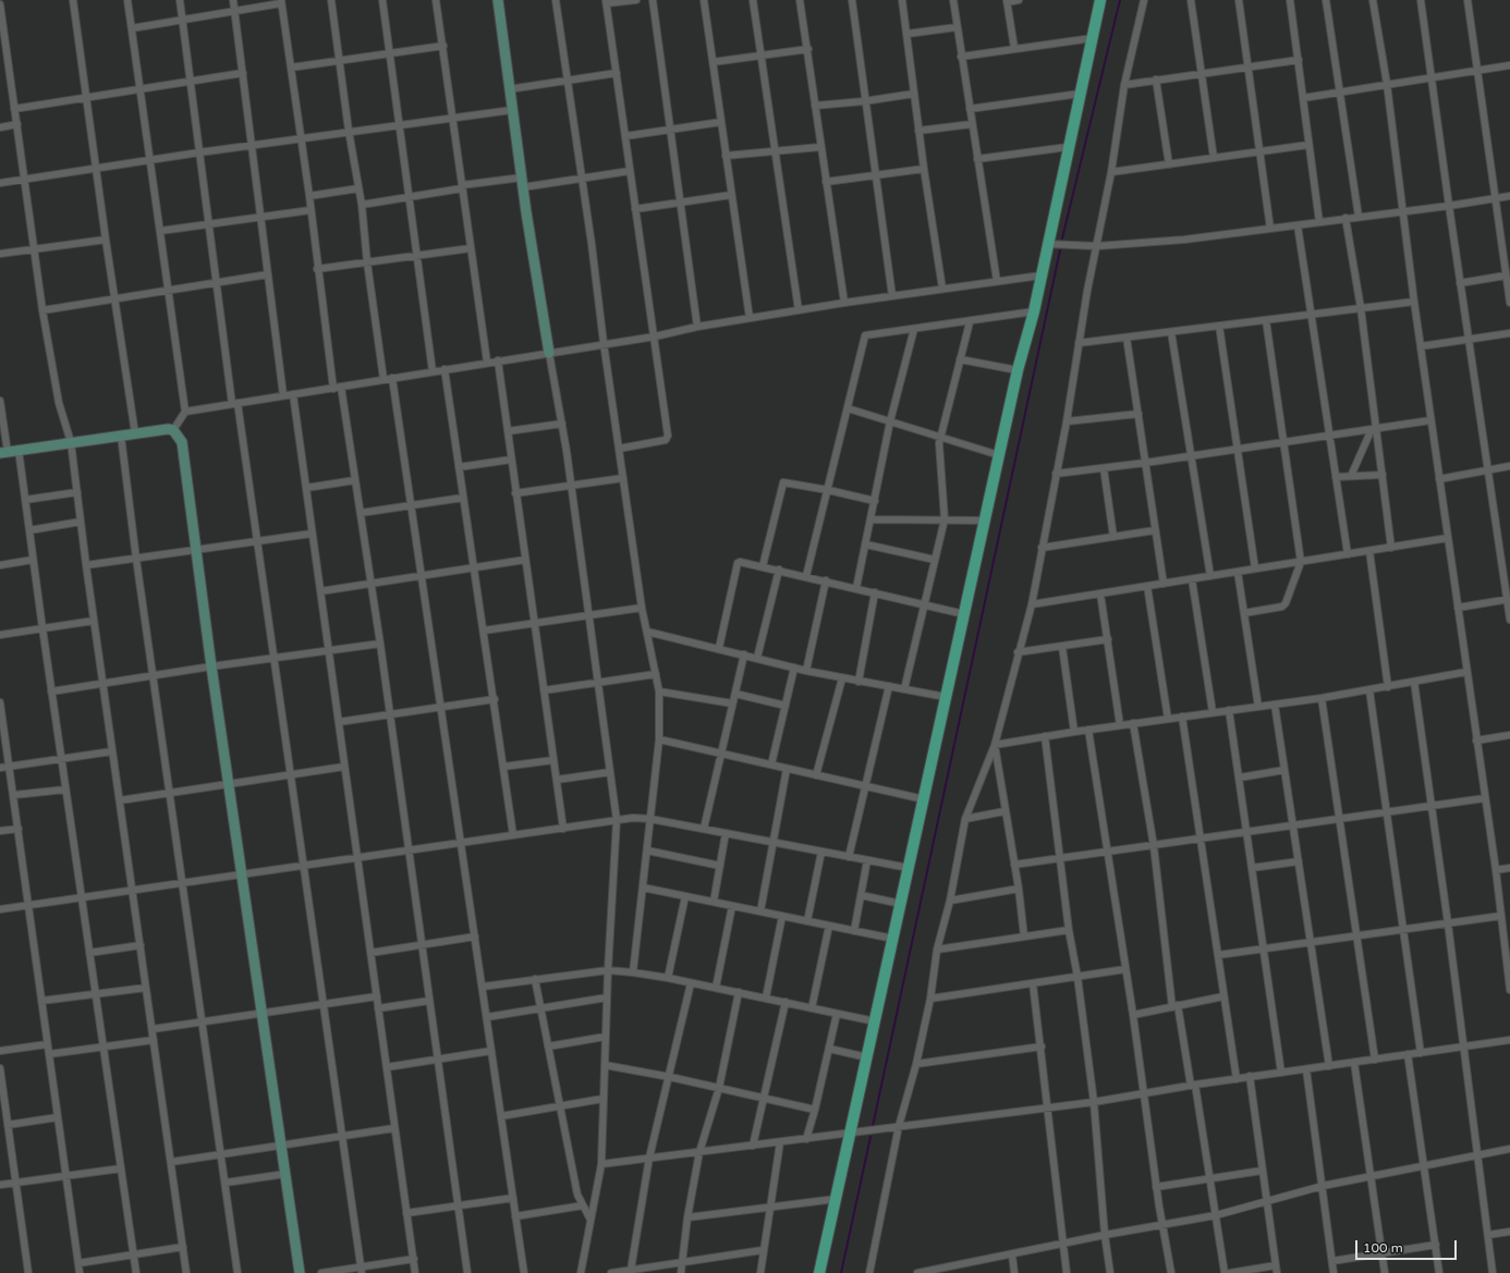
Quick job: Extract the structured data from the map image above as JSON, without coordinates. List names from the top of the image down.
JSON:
{
  "scale_bar": "100 m"
}
